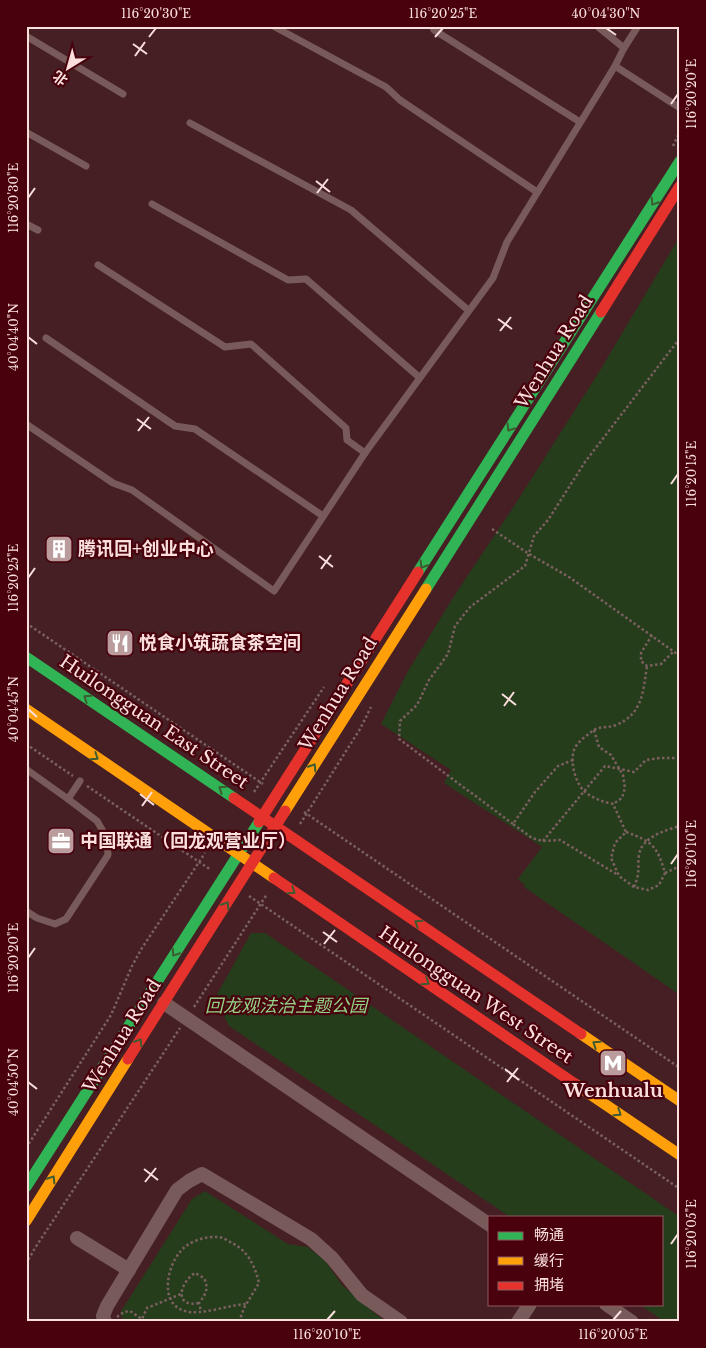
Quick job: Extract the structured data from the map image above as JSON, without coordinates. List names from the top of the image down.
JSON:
{
  "streets": {
    "street": ["Wenhua Road", "Huilongguan East Street", "Huilongguan West Street"]
  },
  "crossings": [
    ["Wenhua Road", "Huilongguan East Street"],
    ["Wenhua Road", "Huilongguan West Street"],
    ["Huilongguan East Street", "Huilongguan West Street"]
  ],
  "parks": ["回龙观法治主题公园"],
  "places": {
    "building": ["腾讯回+创业中心"],
    "restaurant": ["悦食小筑蔬食茶空间"],
    "office": ["中国联通（回龙观营业厅）"],
    "metro station": ["Wenhualu"]
  },
  "legend": ["畅通", "缓行", "拥堵"],
  "north": "bottom left",
  "coordinates": [
    "116°20'30\"E",
    "116°20'25\"E",
    "40°04'30\"N",
    "116°20'20\"E",
    "40°04'40\"N",
    "116°20'15\"E",
    "40°04'45\"N",
    "116°20'10\"E",
    "40°04'50\"N",
    "116°20'05\"E"
  ]
}
